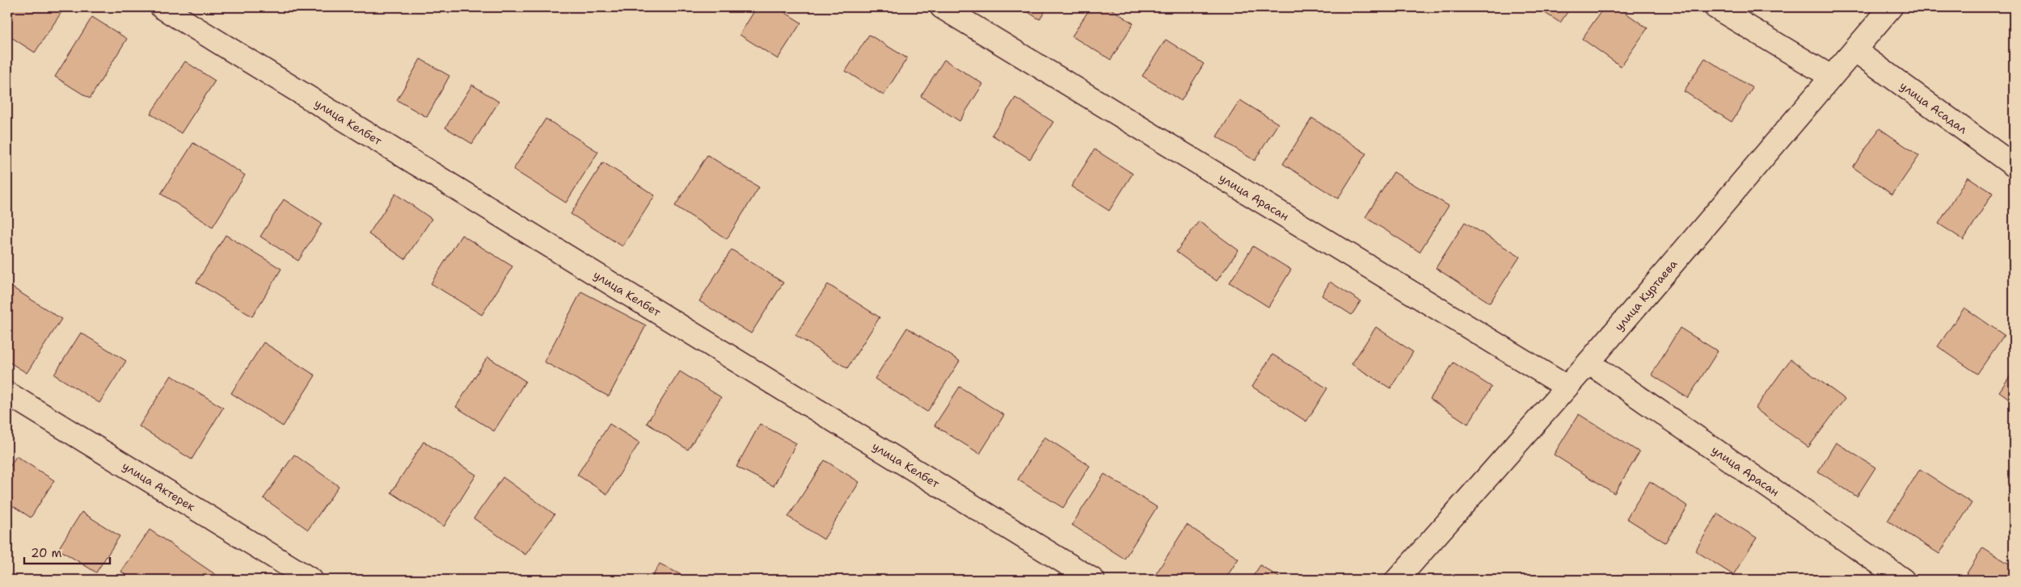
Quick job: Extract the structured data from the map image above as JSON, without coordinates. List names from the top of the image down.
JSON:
{
  "streets": {
    "street": [
      "улица Асадал",
      "улица Келбет",
      "улица Арасан",
      "улица Куртаева",
      "улица Актерек"
    ]
  },
  "crossings": [
    ["улица Асадал", "улица Куртаева"],
    ["улица Арасан", "улица Куртаева"]
  ],
  "scale_bar": "20 m"
}
